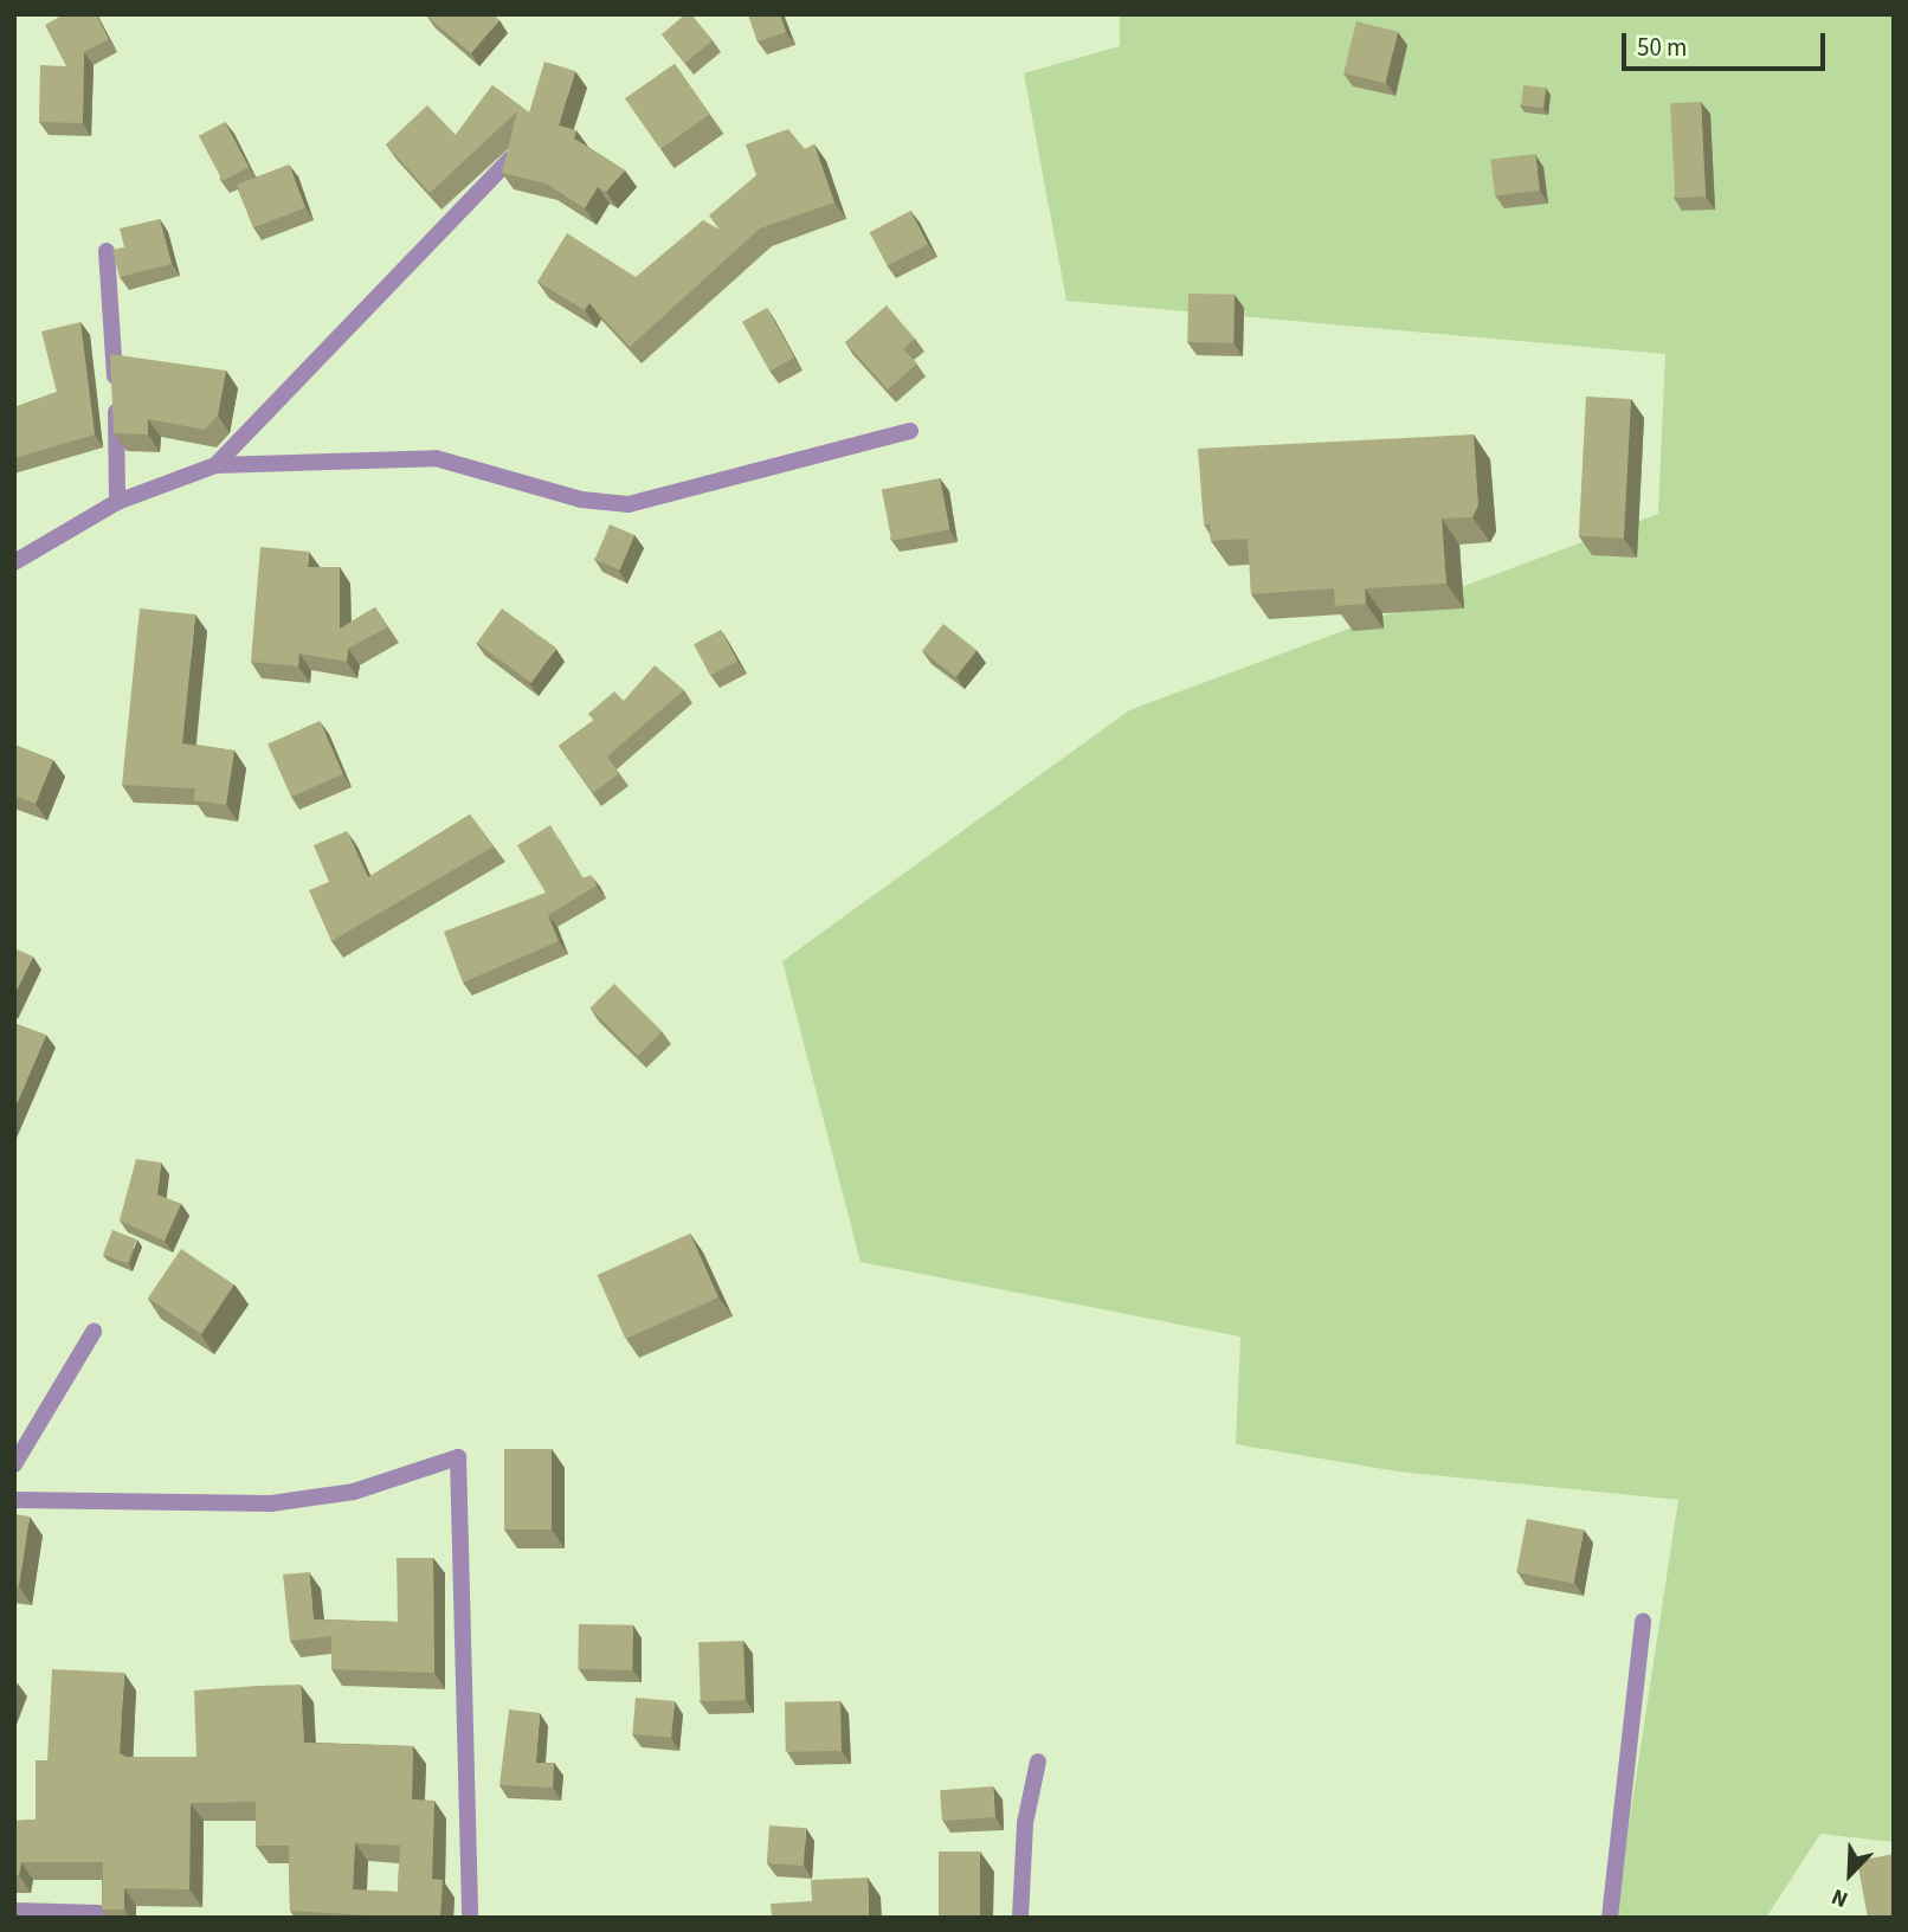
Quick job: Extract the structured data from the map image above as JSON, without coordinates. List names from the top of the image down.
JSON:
{
  "scale_bar": "50 m",
  "north": "bottom left"
}
